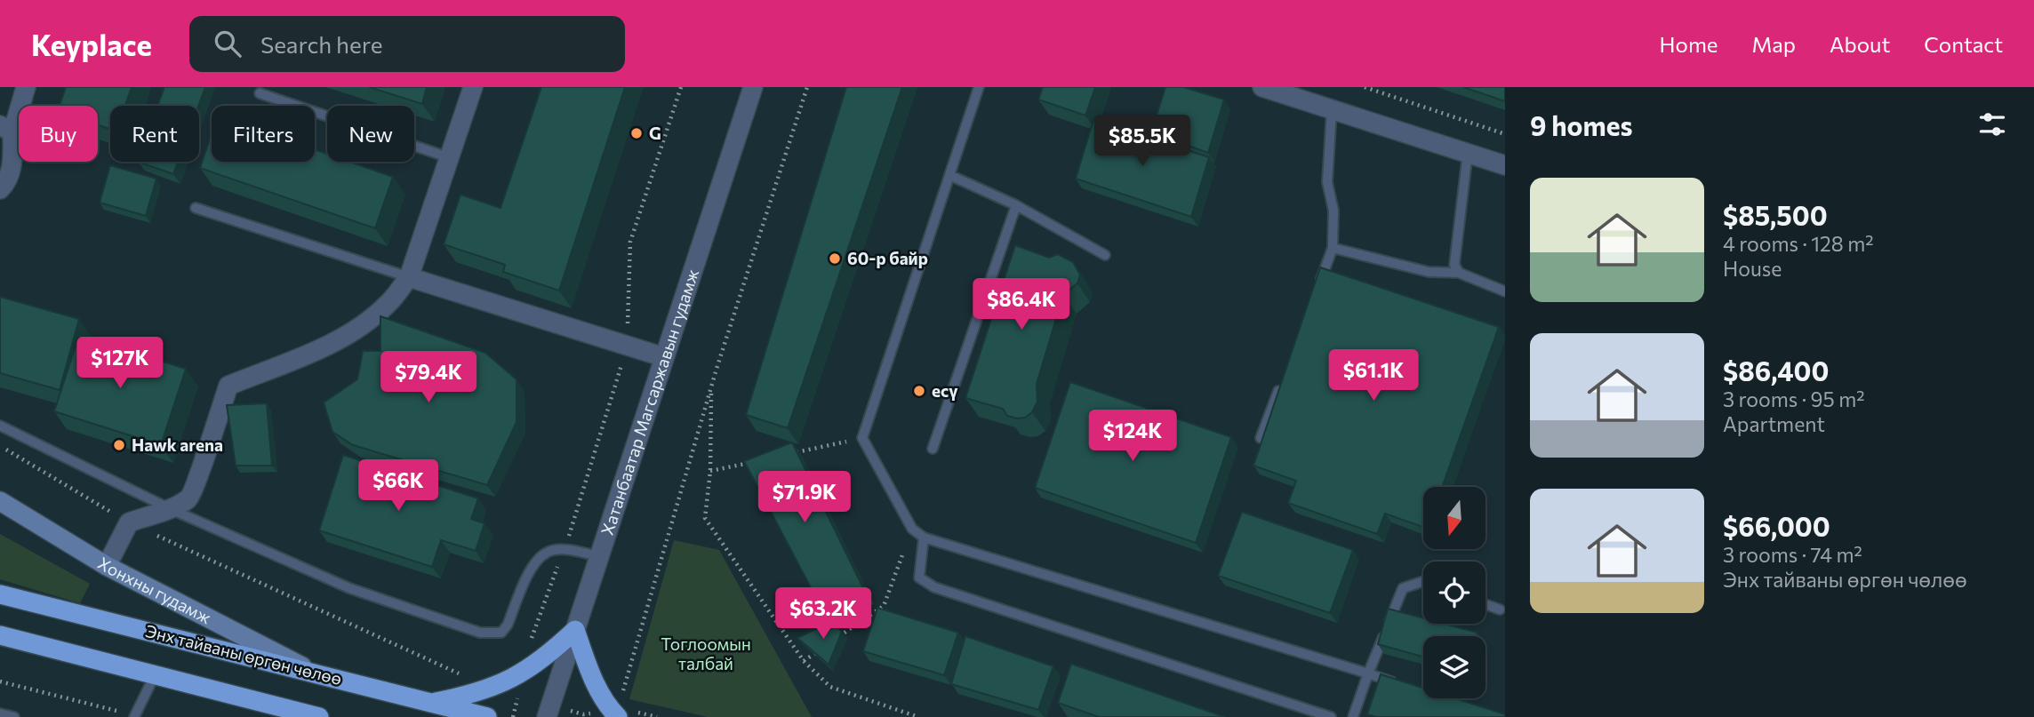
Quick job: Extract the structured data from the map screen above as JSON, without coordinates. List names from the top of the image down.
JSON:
{
  "streets": {
    "highway": ["Энх тайваны өргөн чөлөө"],
    "main road": ["Хонхны гудамж"],
    "street": ["Хатанбаатар Магсаржавын гудамж"]
  },
  "crossings": [
    ["Хонхны гудамж", "Энх тайваны өргөн чөлөө"]
  ],
  "parks": ["Тоглоомын талбай"],
  "places": [
    "G",
    "60-р байр",
    "есү",
    "Hawk arena"
  ],
  "north": "bottom",
  "page": {
    "header": "Keyplace",
    "search": "Search here",
    "nav": [
      "Home",
      "Map",
      "About",
      "Contact"
    ],
    "heading": "9 homes",
    "chip": [
      "Buy",
      "Rent",
      "Filters",
      "New"
    ],
    "price": [
      "$85.5K",
      "$86.4K",
      "$127K",
      "$61.1K",
      "$79.4K",
      "$124K",
      "$66K",
      "$71.9K",
      "$63.2K"
    ],
    "list": [
      {
        "name": "$85,500",
        "note": "4 rooms · 128 m² · House"
      },
      {
        "name": "$86,400",
        "note": "3 rooms · 95 m² · Apartment"
      },
      {
        "name": "$66,000",
        "note": "3 rooms · 74 m² · Энх тайваны өргөн чөлөө"
      }
    ]
  }
}
